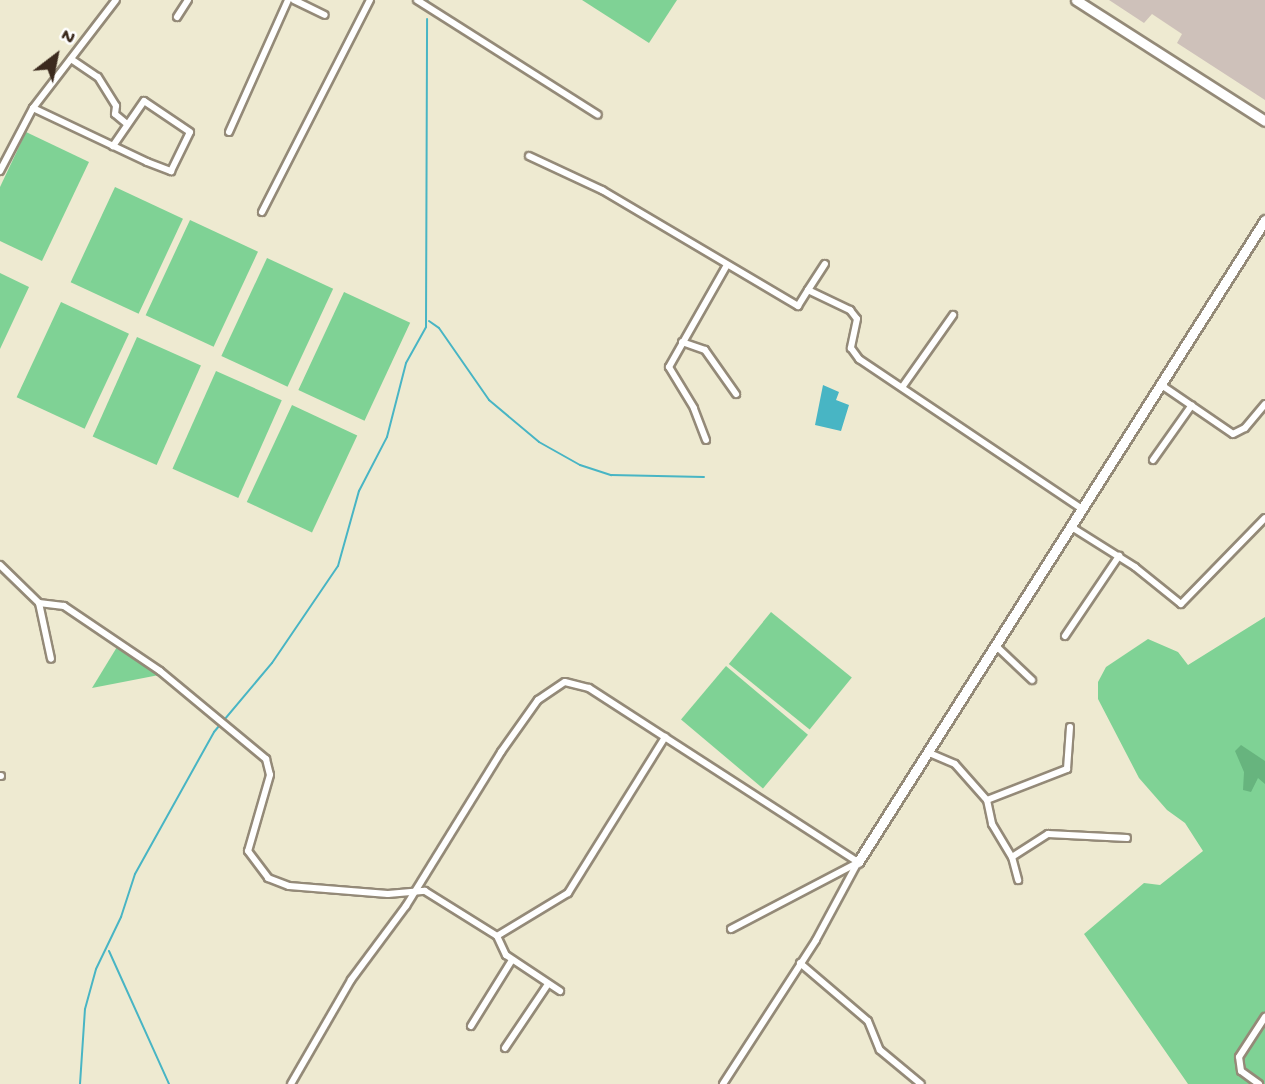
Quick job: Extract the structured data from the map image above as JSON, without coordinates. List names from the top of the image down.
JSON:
{
  "north": "top right"
}
